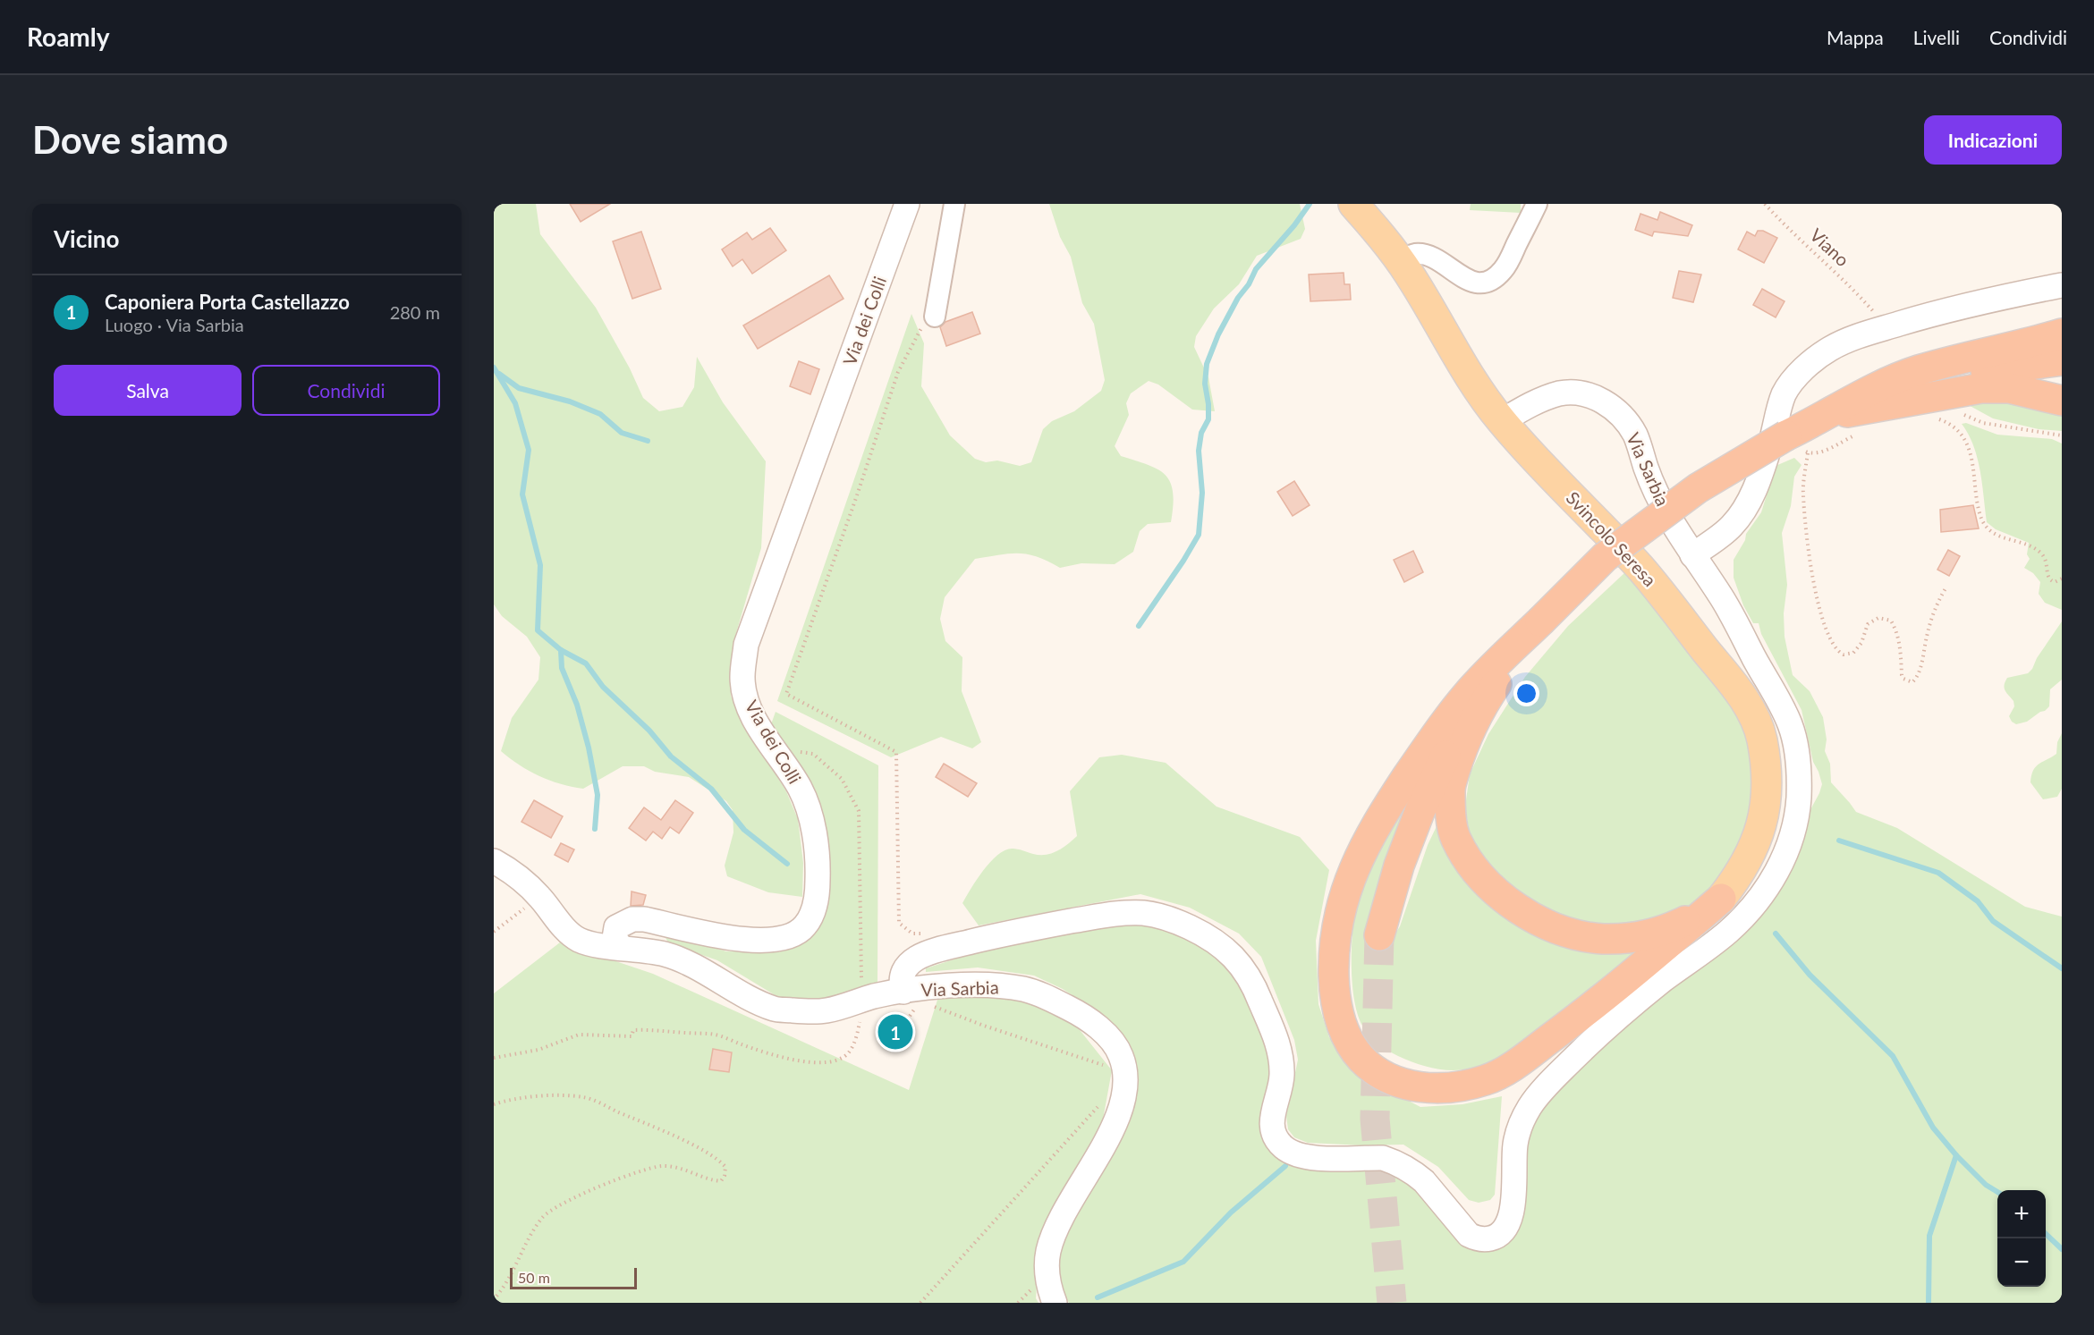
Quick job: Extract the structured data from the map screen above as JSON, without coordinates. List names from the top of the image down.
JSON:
{
  "streets": {
    "main road": ["Svincolo Seresa"],
    "street": ["Via dei Colli", "Via Sarbia"],
    "path": ["Viano"]
  },
  "crossings": [
    ["Via dei Colli", "Via Sarbia"],
    ["Via Sarbia", "Svincolo Seresa"]
  ],
  "scale_bar": "50 m",
  "page": {
    "header": "Roamly",
    "nav": ["Mappa", "Livelli", "Condividi"],
    "buttons": [
      "Indicazioni",
      ["Salva", "Condividi"]
    ],
    "title": "Dove siamo",
    "heading": "Vicino",
    "list": [
      {
        "mark": "1",
        "name": "Caponiera Porta Castellazzo",
        "note": "Luogo · Via Sarbia",
        "value": "280 m"
      }
    ],
    "pins": "1",
    "map_buttons": ["+", "−"],
    "scale": "50 m"
  }
}
